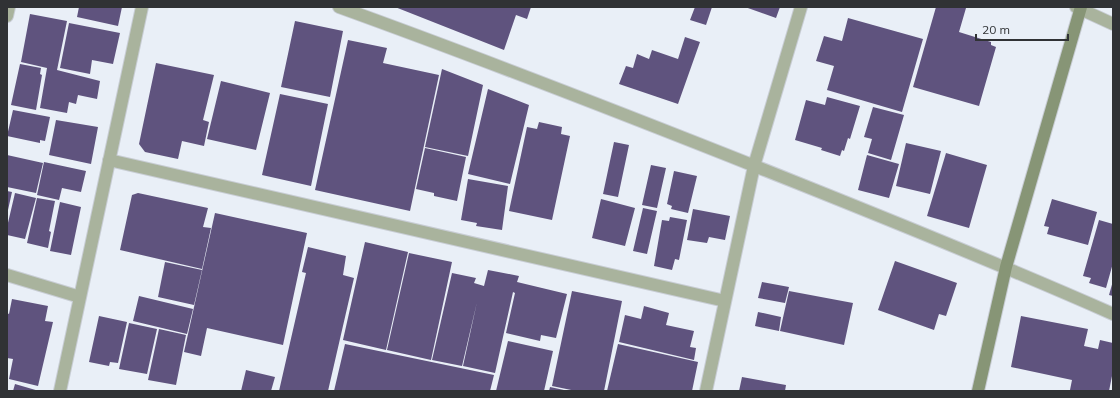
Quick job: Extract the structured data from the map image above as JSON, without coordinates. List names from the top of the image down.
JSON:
{
  "scale_bar": "20 m"
}
